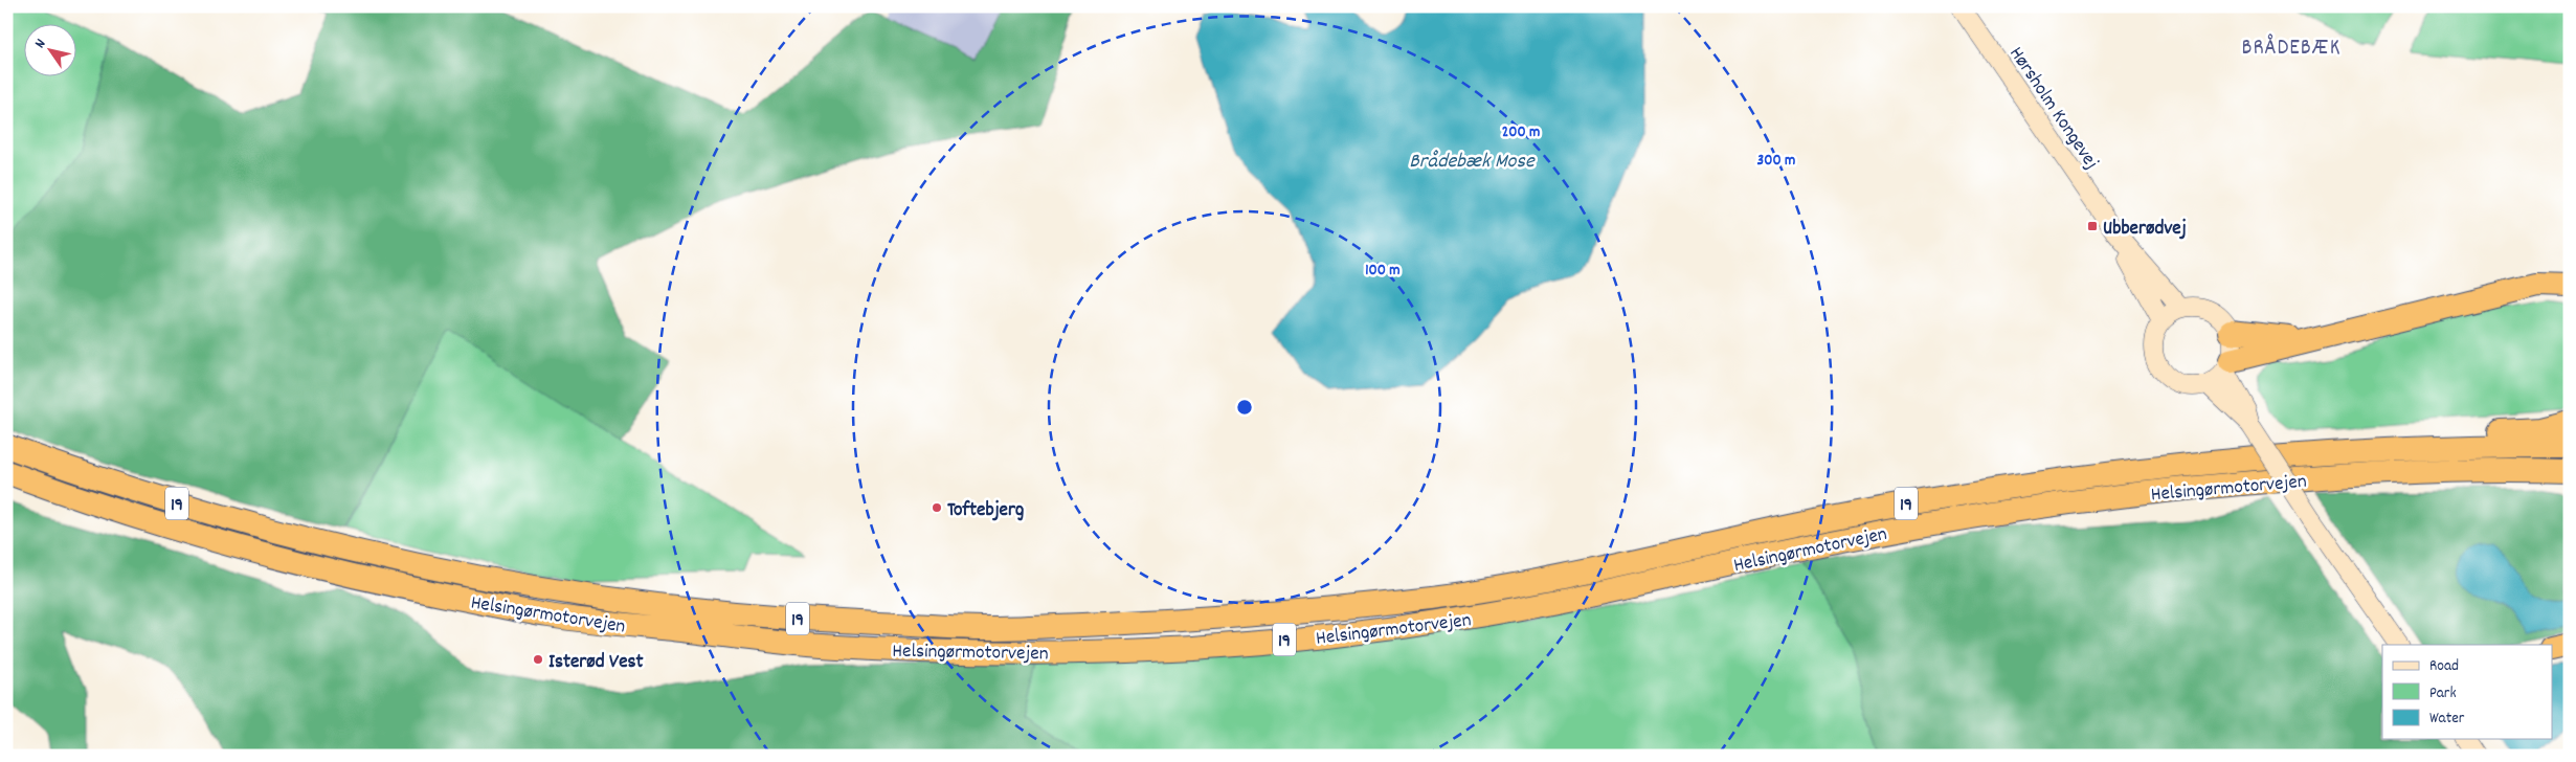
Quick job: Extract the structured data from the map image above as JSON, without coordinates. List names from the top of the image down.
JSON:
{
  "streets": {
    "highway": ["Helsingørmotorvejen", "19"],
    "main road": ["Hørsholm Kongevej"]
  },
  "districts": ["BRÅDEBÆK"],
  "water": ["Brådebæk Mose"],
  "places": {
    "transit": ["Ubberødvej"],
    "other": ["Toftebjerg", "Isterød Vest"]
  },
  "legend": ["Road", "Park", "Water"],
  "north": "top left",
  "rings": ["200 m", "300 m", "100 m"]
}
